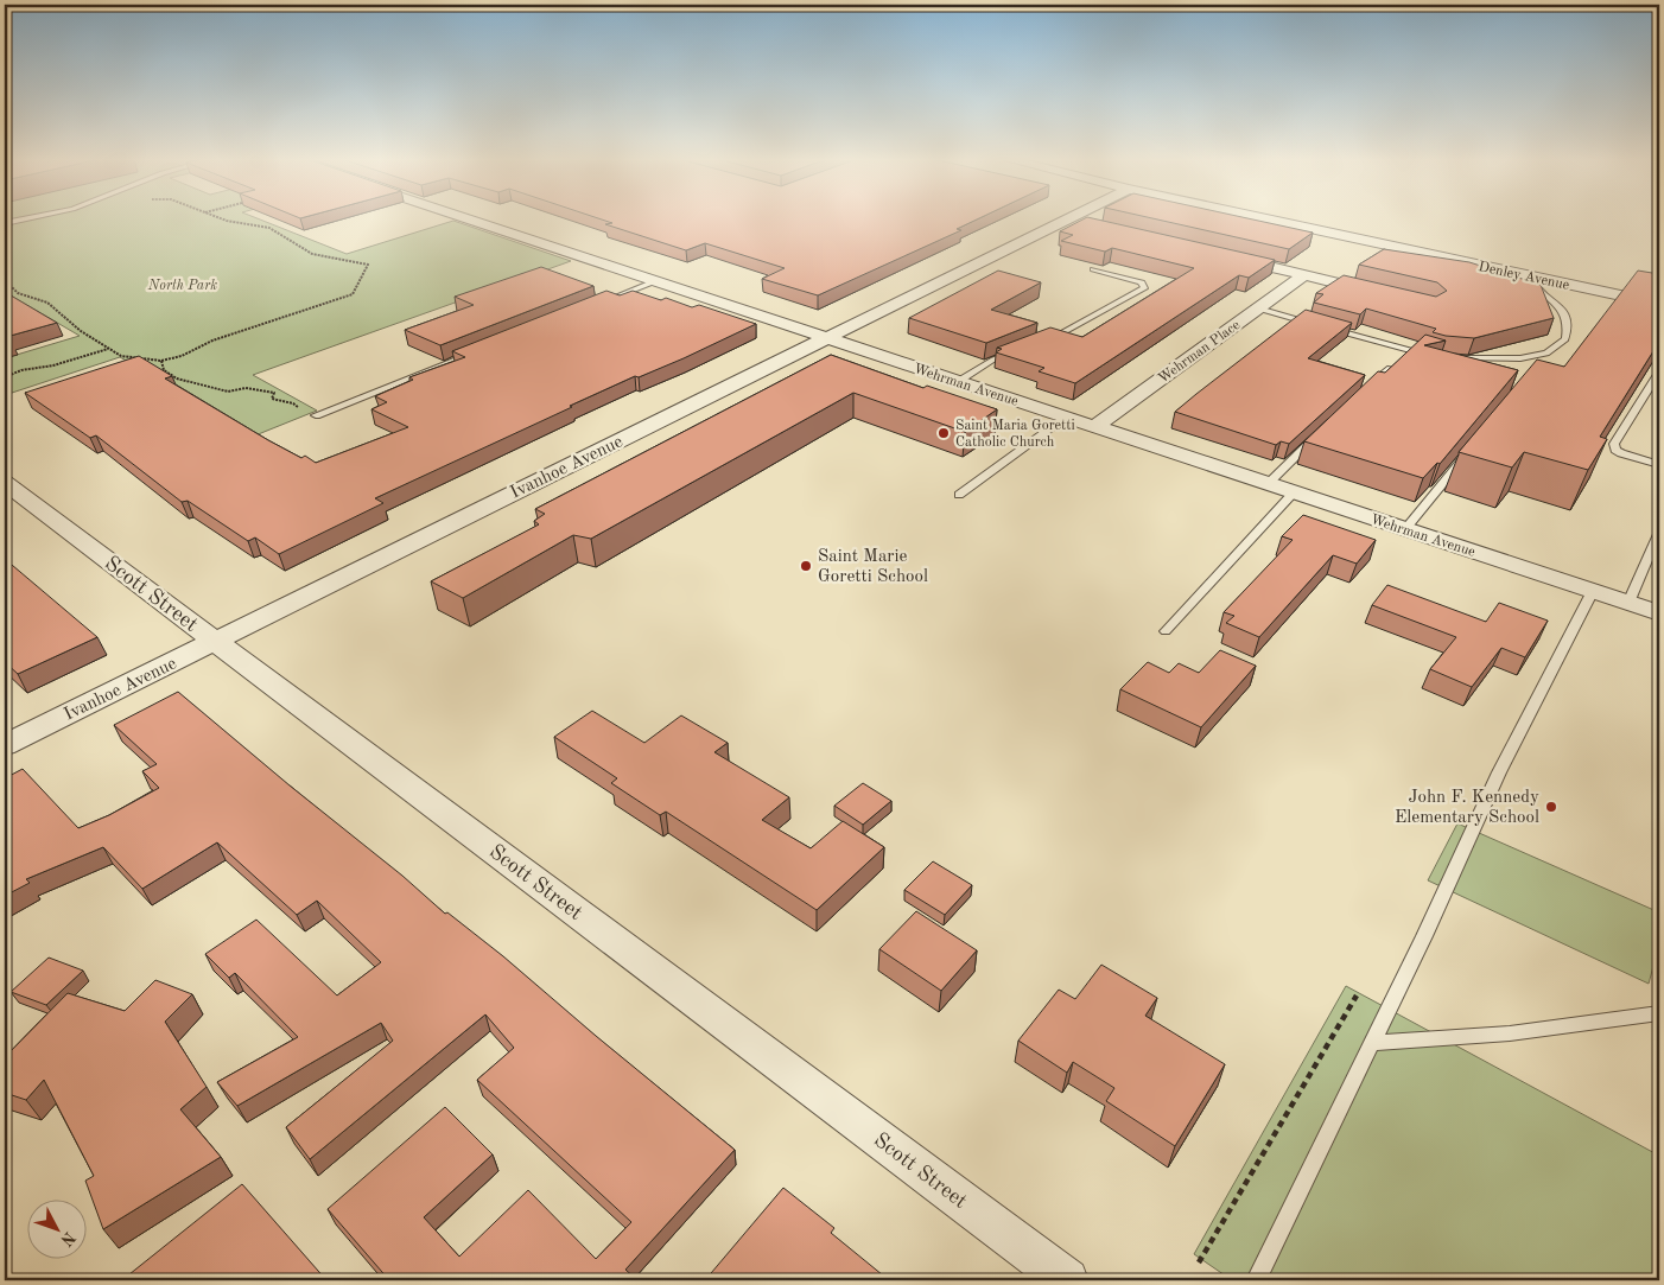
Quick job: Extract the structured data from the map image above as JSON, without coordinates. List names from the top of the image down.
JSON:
{
  "streets": {
    "street": [
      "Denley Avenue",
      "Wehrman Place",
      "Wehrman Avenue",
      "Ivanhoe Avenue",
      "Scott Street"
    ]
  },
  "crossings": [
    ["Wehrman Place", "Wehrman Avenue"],
    ["Wehrman Avenue", "Ivanhoe Avenue"],
    ["Ivanhoe Avenue", "Scott Street"]
  ],
  "parks": ["North Park"],
  "places": ["Saint Maria Goretti Catholic Church", "Saint Marie Goretti School", "John F. Kennedy Elementary School"],
  "north": "bottom right"
}
